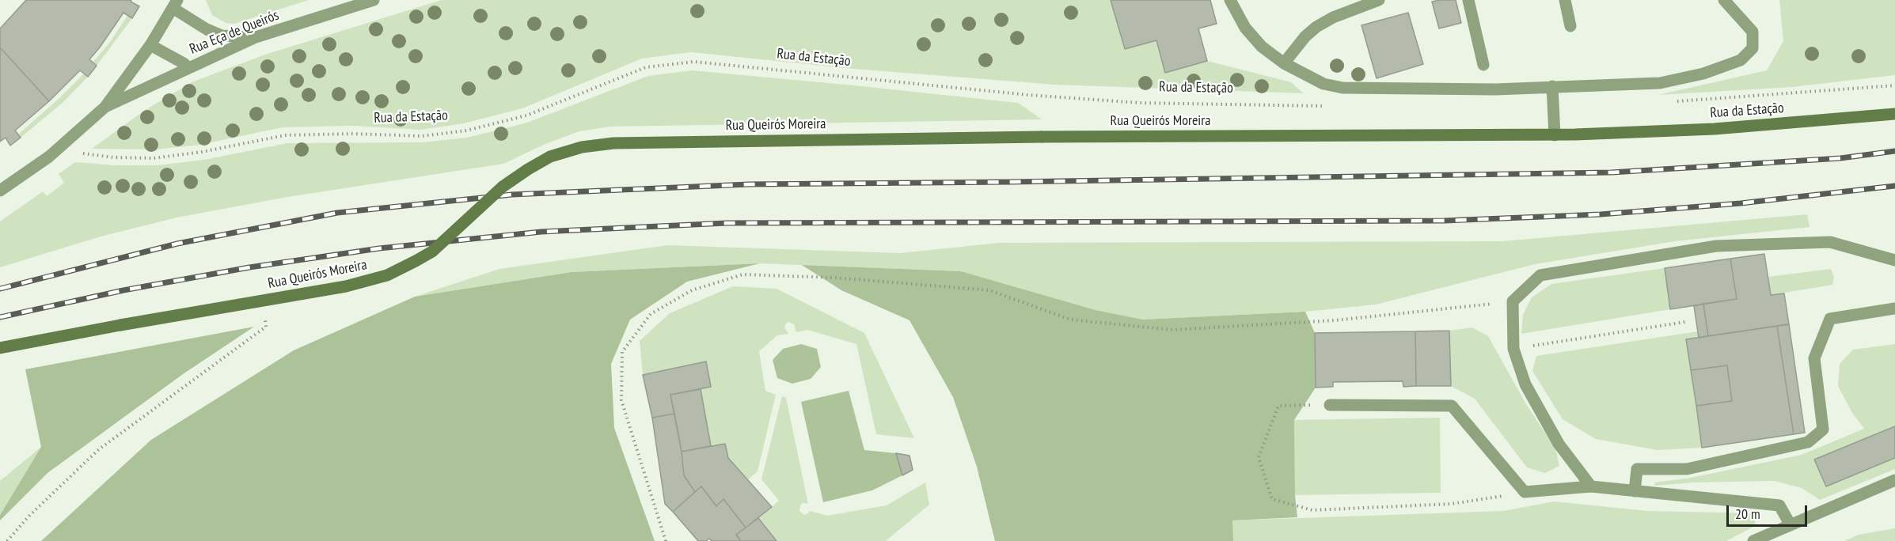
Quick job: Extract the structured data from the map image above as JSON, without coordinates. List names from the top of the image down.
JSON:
{
  "streets": {
    "main road": ["Rua da Estação", "Rua Queirós Moreira"],
    "street": ["Rua Eça de Queirós"]
  },
  "crossings": [
    ["Rua Eça de Queirós", "Rua da Estação"],
    ["Rua da Estação", "Rua Queirós Moreira"]
  ],
  "scale_bar": "20 m"
}
